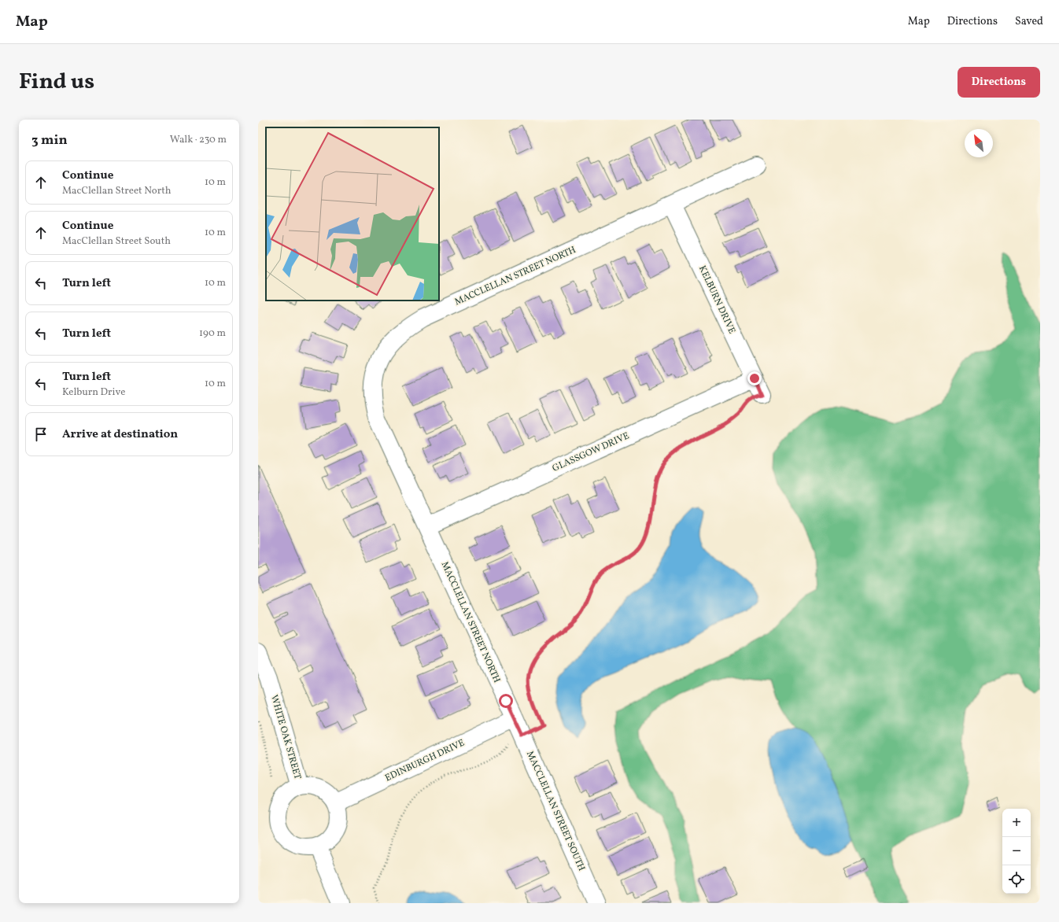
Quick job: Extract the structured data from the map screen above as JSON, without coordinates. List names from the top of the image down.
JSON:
{
  "streets": {
    "street": [
      "MACCLELLAN STREET NORTH",
      "KELBURN DRIVE",
      "GLASSGOW DRIVE",
      "WHITE OAK STREET",
      "EDINBURGH DRIVE",
      "MACCLELLAN STREET SOUTH"
    ]
  },
  "crossings": [
    ["MACCLELLAN STREET NORTH", "KELBURN DRIVE"],
    ["MACCLELLAN STREET NORTH", "GLASSGOW DRIVE"],
    ["MACCLELLAN STREET NORTH", "EDINBURGH DRIVE"],
    ["MACCLELLAN STREET NORTH", "MACCLELLAN STREET SOUTH"],
    ["KELBURN DRIVE", "GLASSGOW DRIVE"],
    ["WHITE OAK STREET", "EDINBURGH DRIVE"],
    ["EDINBURGH DRIVE", "MACCLELLAN STREET SOUTH"]
  ],
  "north": "top left",
  "page": {
    "header": "Map",
    "nav": ["Map", "Directions", "Saved"],
    "title": "Find us",
    "buttons": "Directions",
    "heading": ["3 min", "Walk · 230 m"],
    "list": [
      ["Continue", "MacClellan Street North", "10 m"],
      ["Continue", "MacClellan Street South", "10 m"],
      ["Turn left", "10 m"],
      ["Turn left", "190 m"],
      ["Turn left", "Kelburn Drive", "10 m"],
      "Arrive at destination"
    ],
    "map_buttons": ["+", "−"]
  }
}
